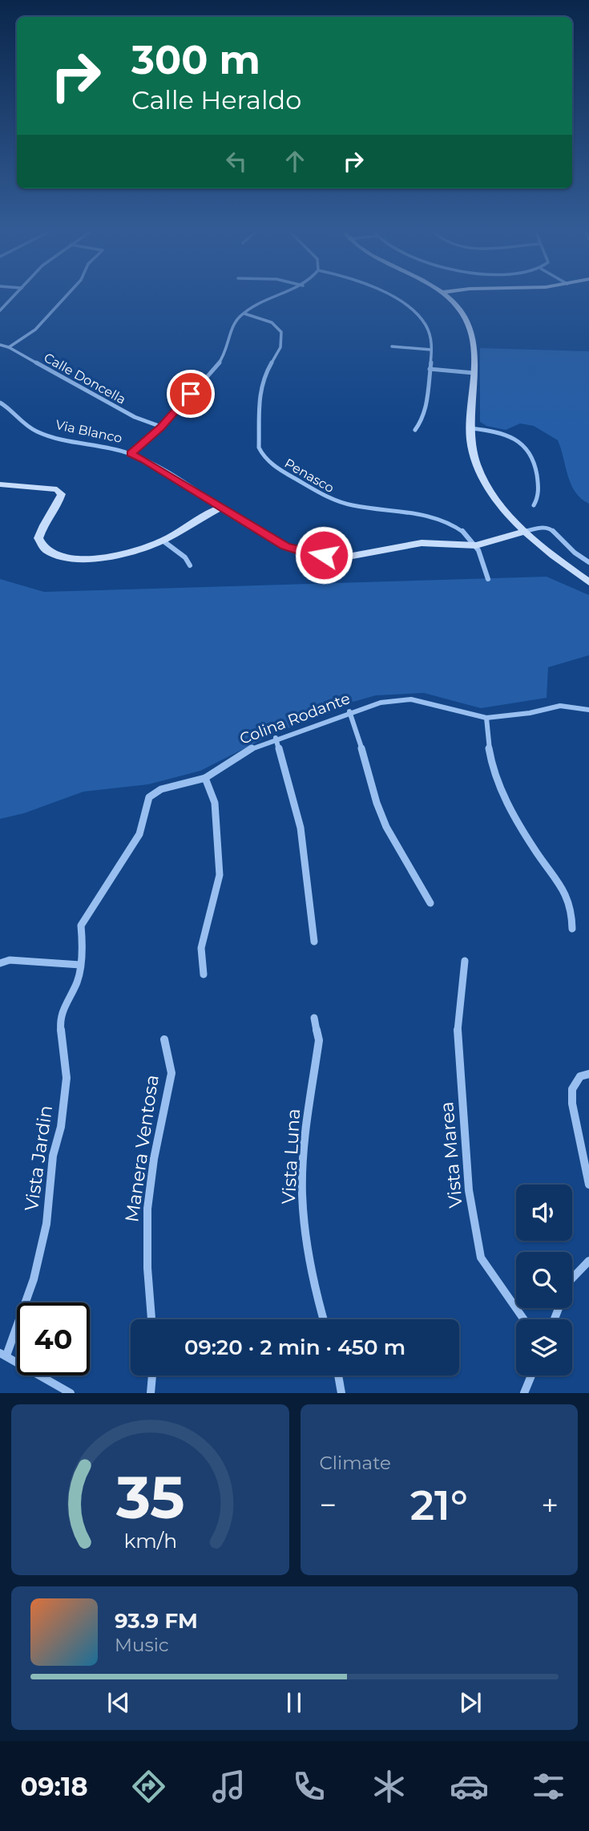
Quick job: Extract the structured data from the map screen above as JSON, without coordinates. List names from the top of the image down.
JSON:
{
  "streets": {
    "street": [
      "Calle Doncella",
      "Via Blanco",
      "Penasco",
      "Colina Rodante",
      "Manera Ventosa",
      "Vista Marea",
      "Vista Luna",
      "Vista Jardin"
    ]
  },
  "crossings": [
    ["Via Blanco", "Penasco"],
    ["Colina Rodante", "Vista Jardin"]
  ],
  "page": {
    "turn": ["300 m", "Calle Heraldo"],
    "limit": "40",
    "trip": "09:20 · 2 min · 450 m",
    "tile": "Climate",
    "heat": ["−", "21°", "+"],
    "song": ["93.9 FM", "Music"],
    "tabs": "09:18",
    "gauge": ["35", "km/h"]
  }
}
